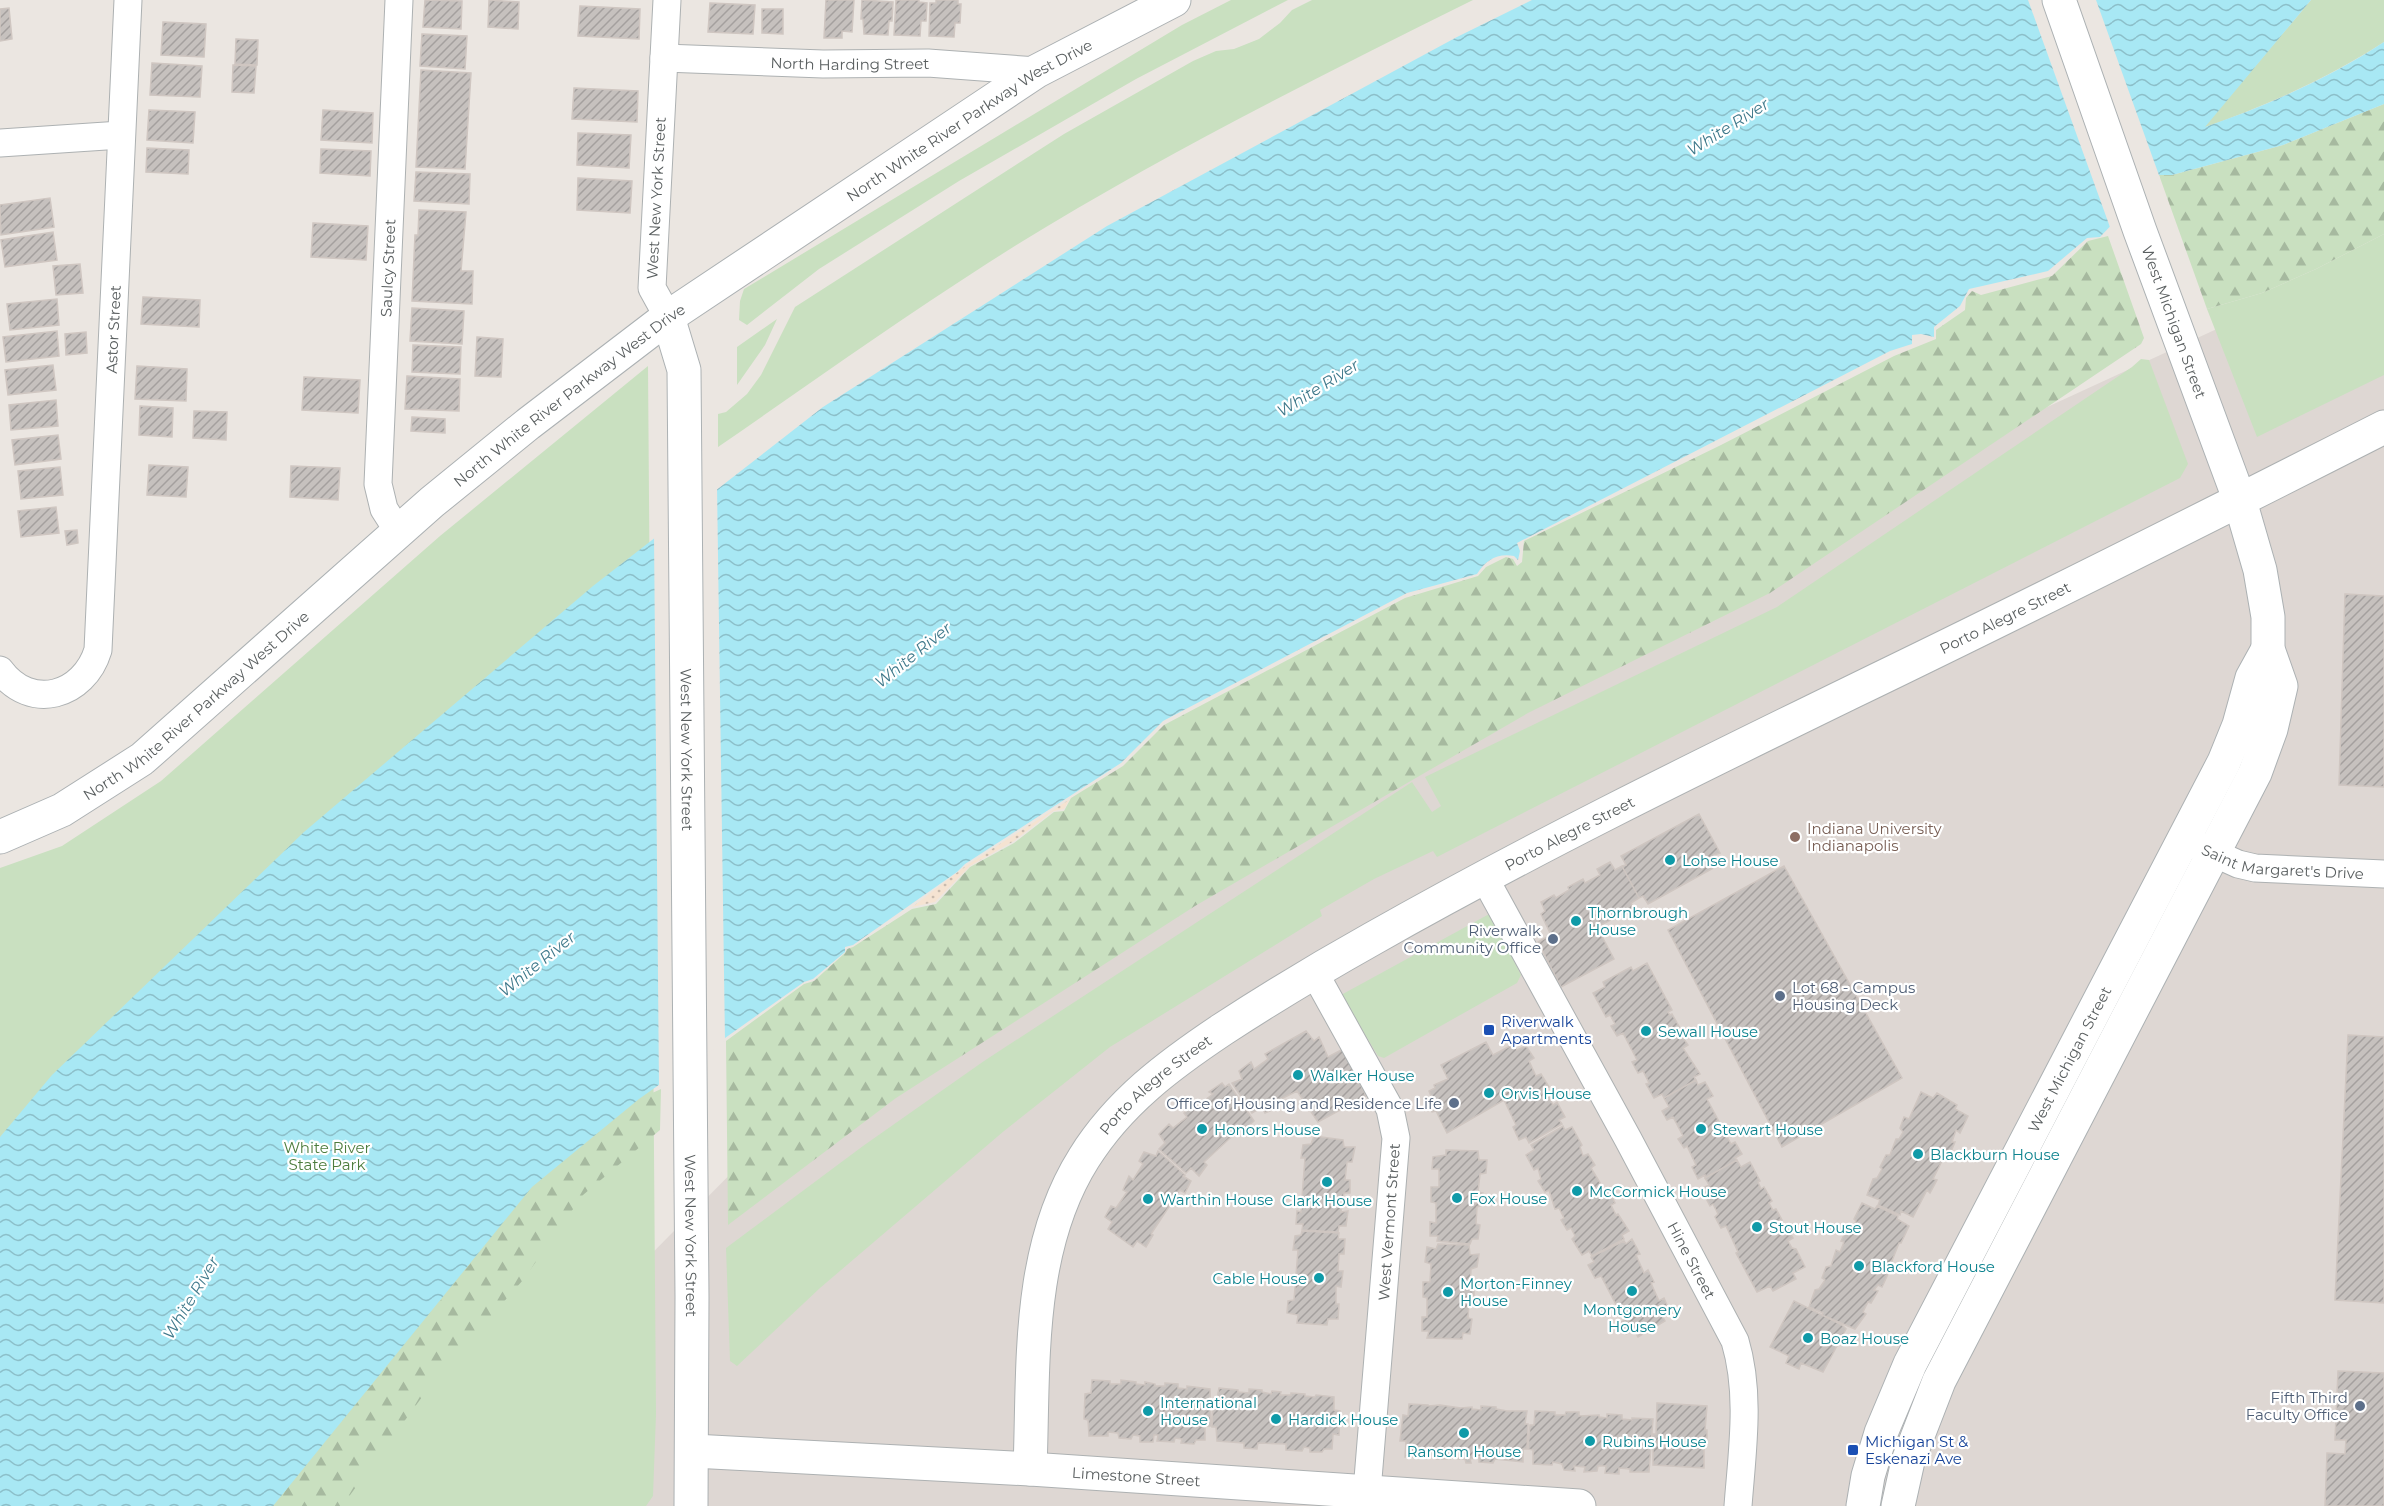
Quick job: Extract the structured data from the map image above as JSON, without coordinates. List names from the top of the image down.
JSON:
{
  "streets": {
    "main road": [
      "North White River Parkway West Drive",
      "West New York Street",
      "West Michigan Street",
      "Porto Alegre Street",
      "Limestone Street"
    ],
    "street": [
      "North Harding Street",
      "Saulcy Street",
      "Astor Street",
      "Saint Margaret's Drive",
      "West Vermont Street",
      "Hine Street"
    ]
  },
  "crossings": [
    ["North Harding Street", "North White River Parkway West Drive"],
    ["North Harding Street", "West New York Street"],
    ["North White River Parkway West Drive", "West New York Street"],
    ["North White River Parkway West Drive", "Saulcy Street"],
    ["West New York Street", "Limestone Street"],
    ["West Michigan Street", "Porto Alegre Street"],
    ["West Michigan Street", "Saint Margaret's Drive"],
    ["Porto Alegre Street", "West Vermont Street"],
    ["Porto Alegre Street", "Hine Street"],
    ["Porto Alegre Street", "Limestone Street"],
    ["West Vermont Street", "Limestone Street"]
  ],
  "water": ["White River"],
  "parks": ["White River State Park"],
  "places": {
    "other": [
      "Indiana University Indianapolis",
      "Lohse House",
      "Thornbrough House",
      "Riverwalk Community Office",
      "Lot 68 - Campus Housing Deck",
      "Sewall House",
      "Walker House",
      "Orvis House",
      "Office of Housing and Residence Life",
      "Honors House",
      "Stewart House",
      "Blackburn House",
      "Clark House",
      "McCormick House",
      "Fox House",
      "Warthin House",
      "Stout House",
      "Blackford House",
      "Cable House",
      "Montgomery House",
      "Morton-Finney House",
      "Boaz House",
      "Fifth Third Faculty Office",
      "International House",
      "Hardick House",
      "Ransom House",
      "Rubins House"
    ],
    "transit": ["Riverwalk Apartments", "Michigan St & Eskenazi Ave"]
  }
}
